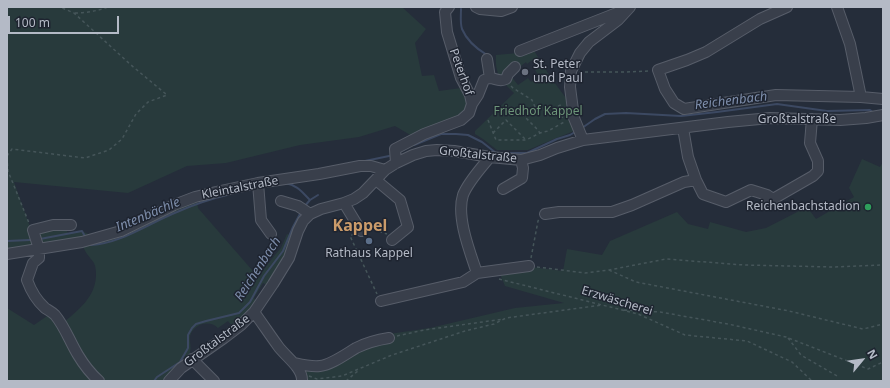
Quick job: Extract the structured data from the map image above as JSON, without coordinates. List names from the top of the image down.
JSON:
{
  "streets": {
    "street": ["Peterhof", "Großtalstraße", "Kleintalstraße"],
    "path": ["Erzwäscherei"]
  },
  "crossings": [
    ["Peterhof", "Großtalstraße"],
    ["Großtalstraße", "Kleintalstraße"]
  ],
  "districts": ["Kappel"],
  "water": ["Reichenbach", "Intenbächle"],
  "parks": ["Friedhof Kappel"],
  "places": ["St. Peter und Paul", "Reichenbachstadion", "Rathaus Kappel"],
  "scale_bar": "100 m",
  "north": "top right"
}
